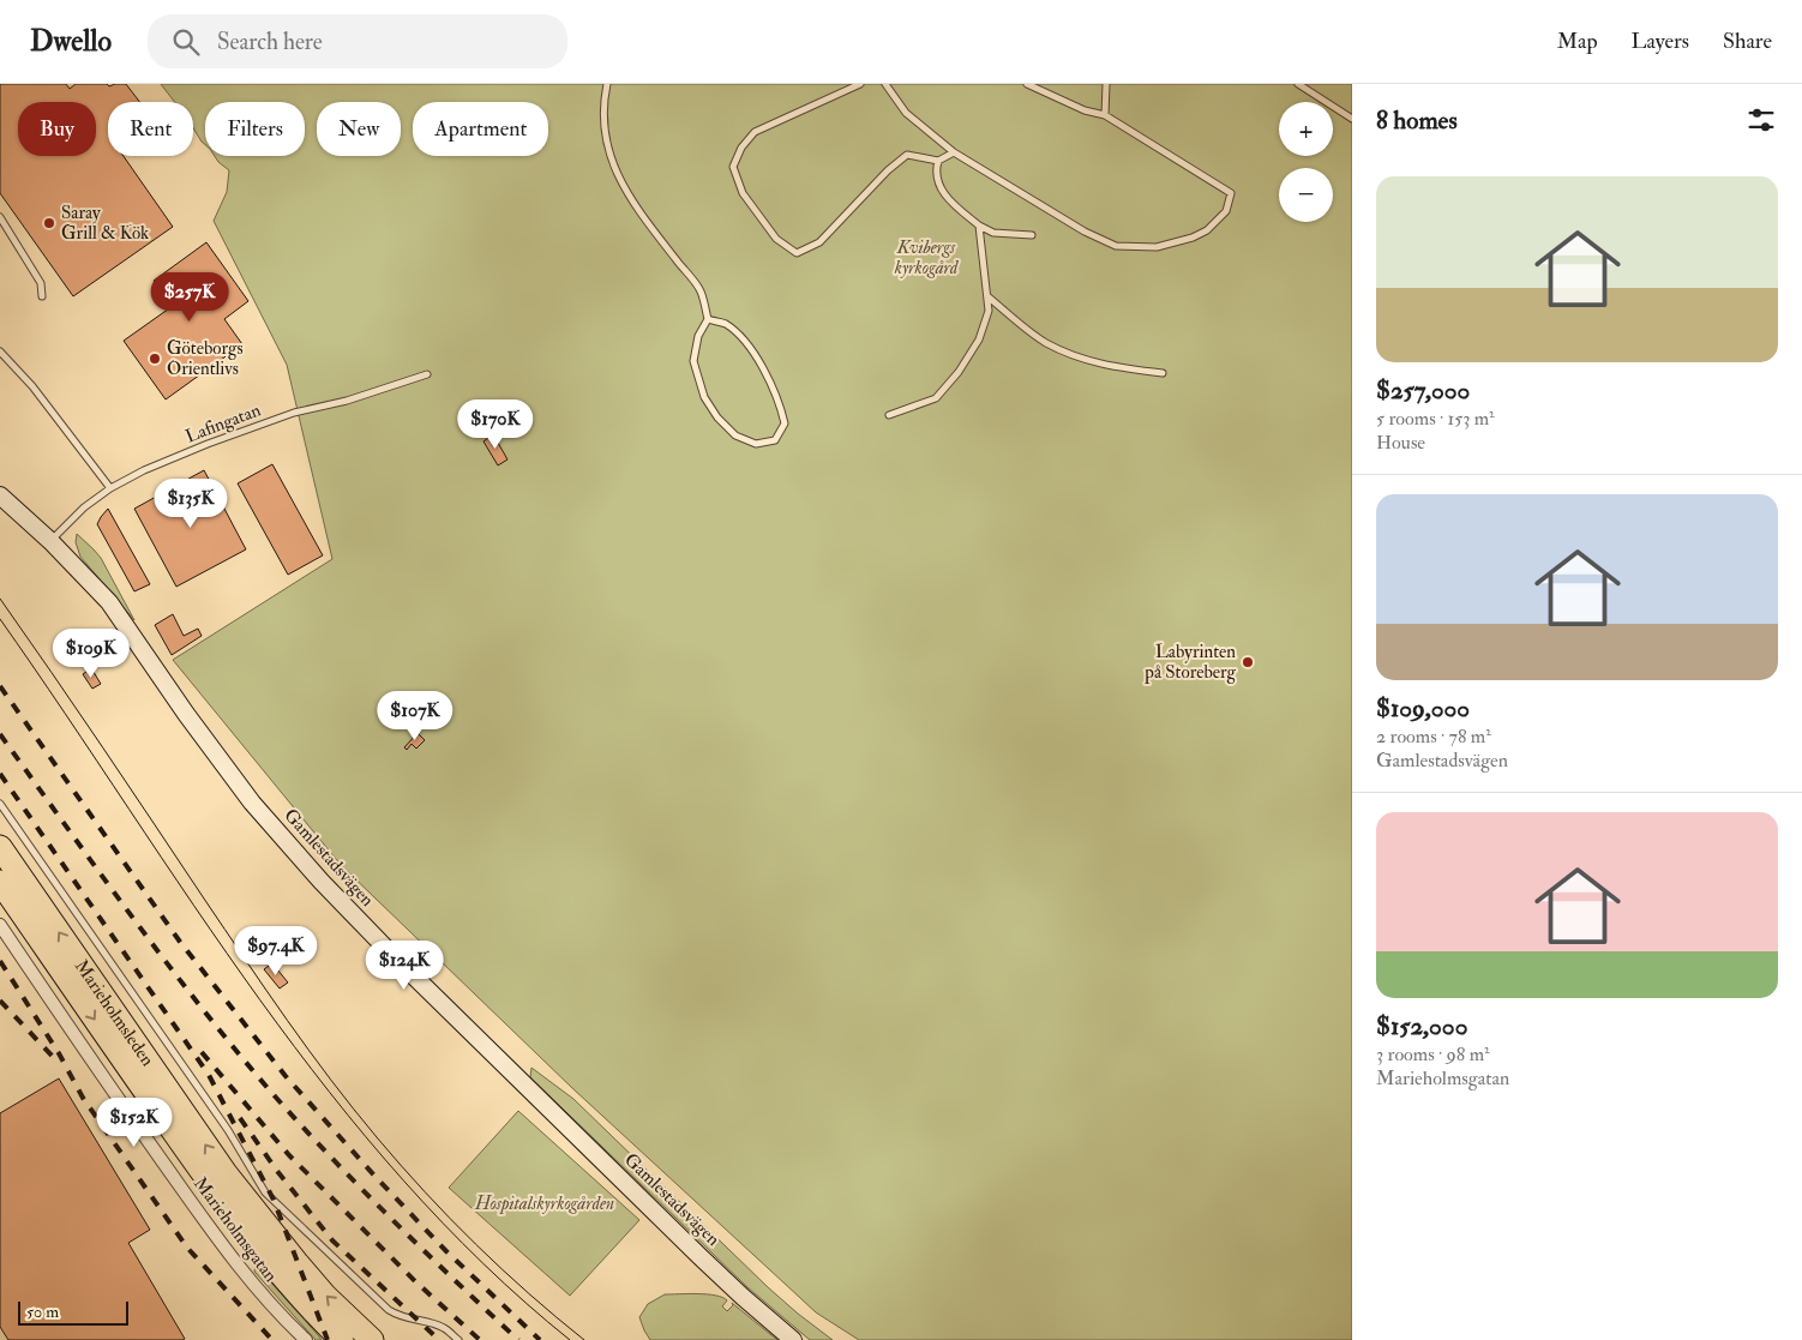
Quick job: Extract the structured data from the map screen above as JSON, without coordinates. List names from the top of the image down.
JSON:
{
  "streets": {
    "highway": ["Marieholmsleden"],
    "street": ["Gamlestadsvägen", "Marieholmsgatan"],
    "lane": ["Lafingatan"]
  },
  "crossings": [
    ["Lafingatan", "Gamlestadsvägen"]
  ],
  "parks": ["Kvibergs kyrkogård", "Hospitalskyrkogården"],
  "places": ["Saray Grill & Kök", "Göteborgs Orientlivs", "Labyrinten på Storeberg"],
  "scale_bar": "50 m",
  "page": {
    "header": "Dwello",
    "search": "Search here",
    "nav": ["Map", "Layers", "Share"],
    "heading": "8 homes",
    "map_buttons": ["+", "−"],
    "chip": [
      "Buy",
      "Rent",
      "Filters",
      "New",
      "Apartment"
    ],
    "list": [
      {
        "name": "$257,000",
        "note": "5 rooms · 153 m² · House"
      },
      {
        "name": "$109,000",
        "note": "2 rooms · 78 m² · Gamlestadsvägen"
      },
      {
        "name": "$152,000",
        "note": "3 rooms · 98 m² · Marieholmsgatan"
      }
    ],
    "price": [
      "$257K",
      "$170K",
      "$135K",
      "$109K",
      "$107K",
      "$97.4K",
      "$124K",
      "$152K"
    ],
    "scale": "50 m"
  }
}
